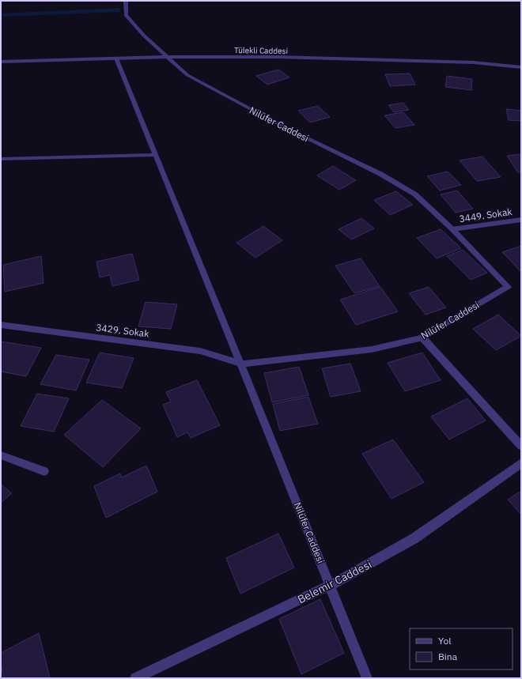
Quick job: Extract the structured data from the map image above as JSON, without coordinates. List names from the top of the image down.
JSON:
{
  "streets": {
    "street": [
      "Tülekli Caddesi",
      "Nilüfer Caddesi",
      "3449. Sokak",
      "3429. Sokak",
      "Belemir Caddesi"
    ]
  },
  "crossings": [
    ["Tülekli Caddesi", "Nilüfer Caddesi"],
    ["Nilüfer Caddesi", "3449. Sokak"],
    ["Nilüfer Caddesi", "3429. Sokak"],
    ["Nilüfer Caddesi", "Belemir Caddesi"]
  ],
  "legend": ["Yol", "Bina"]
}
